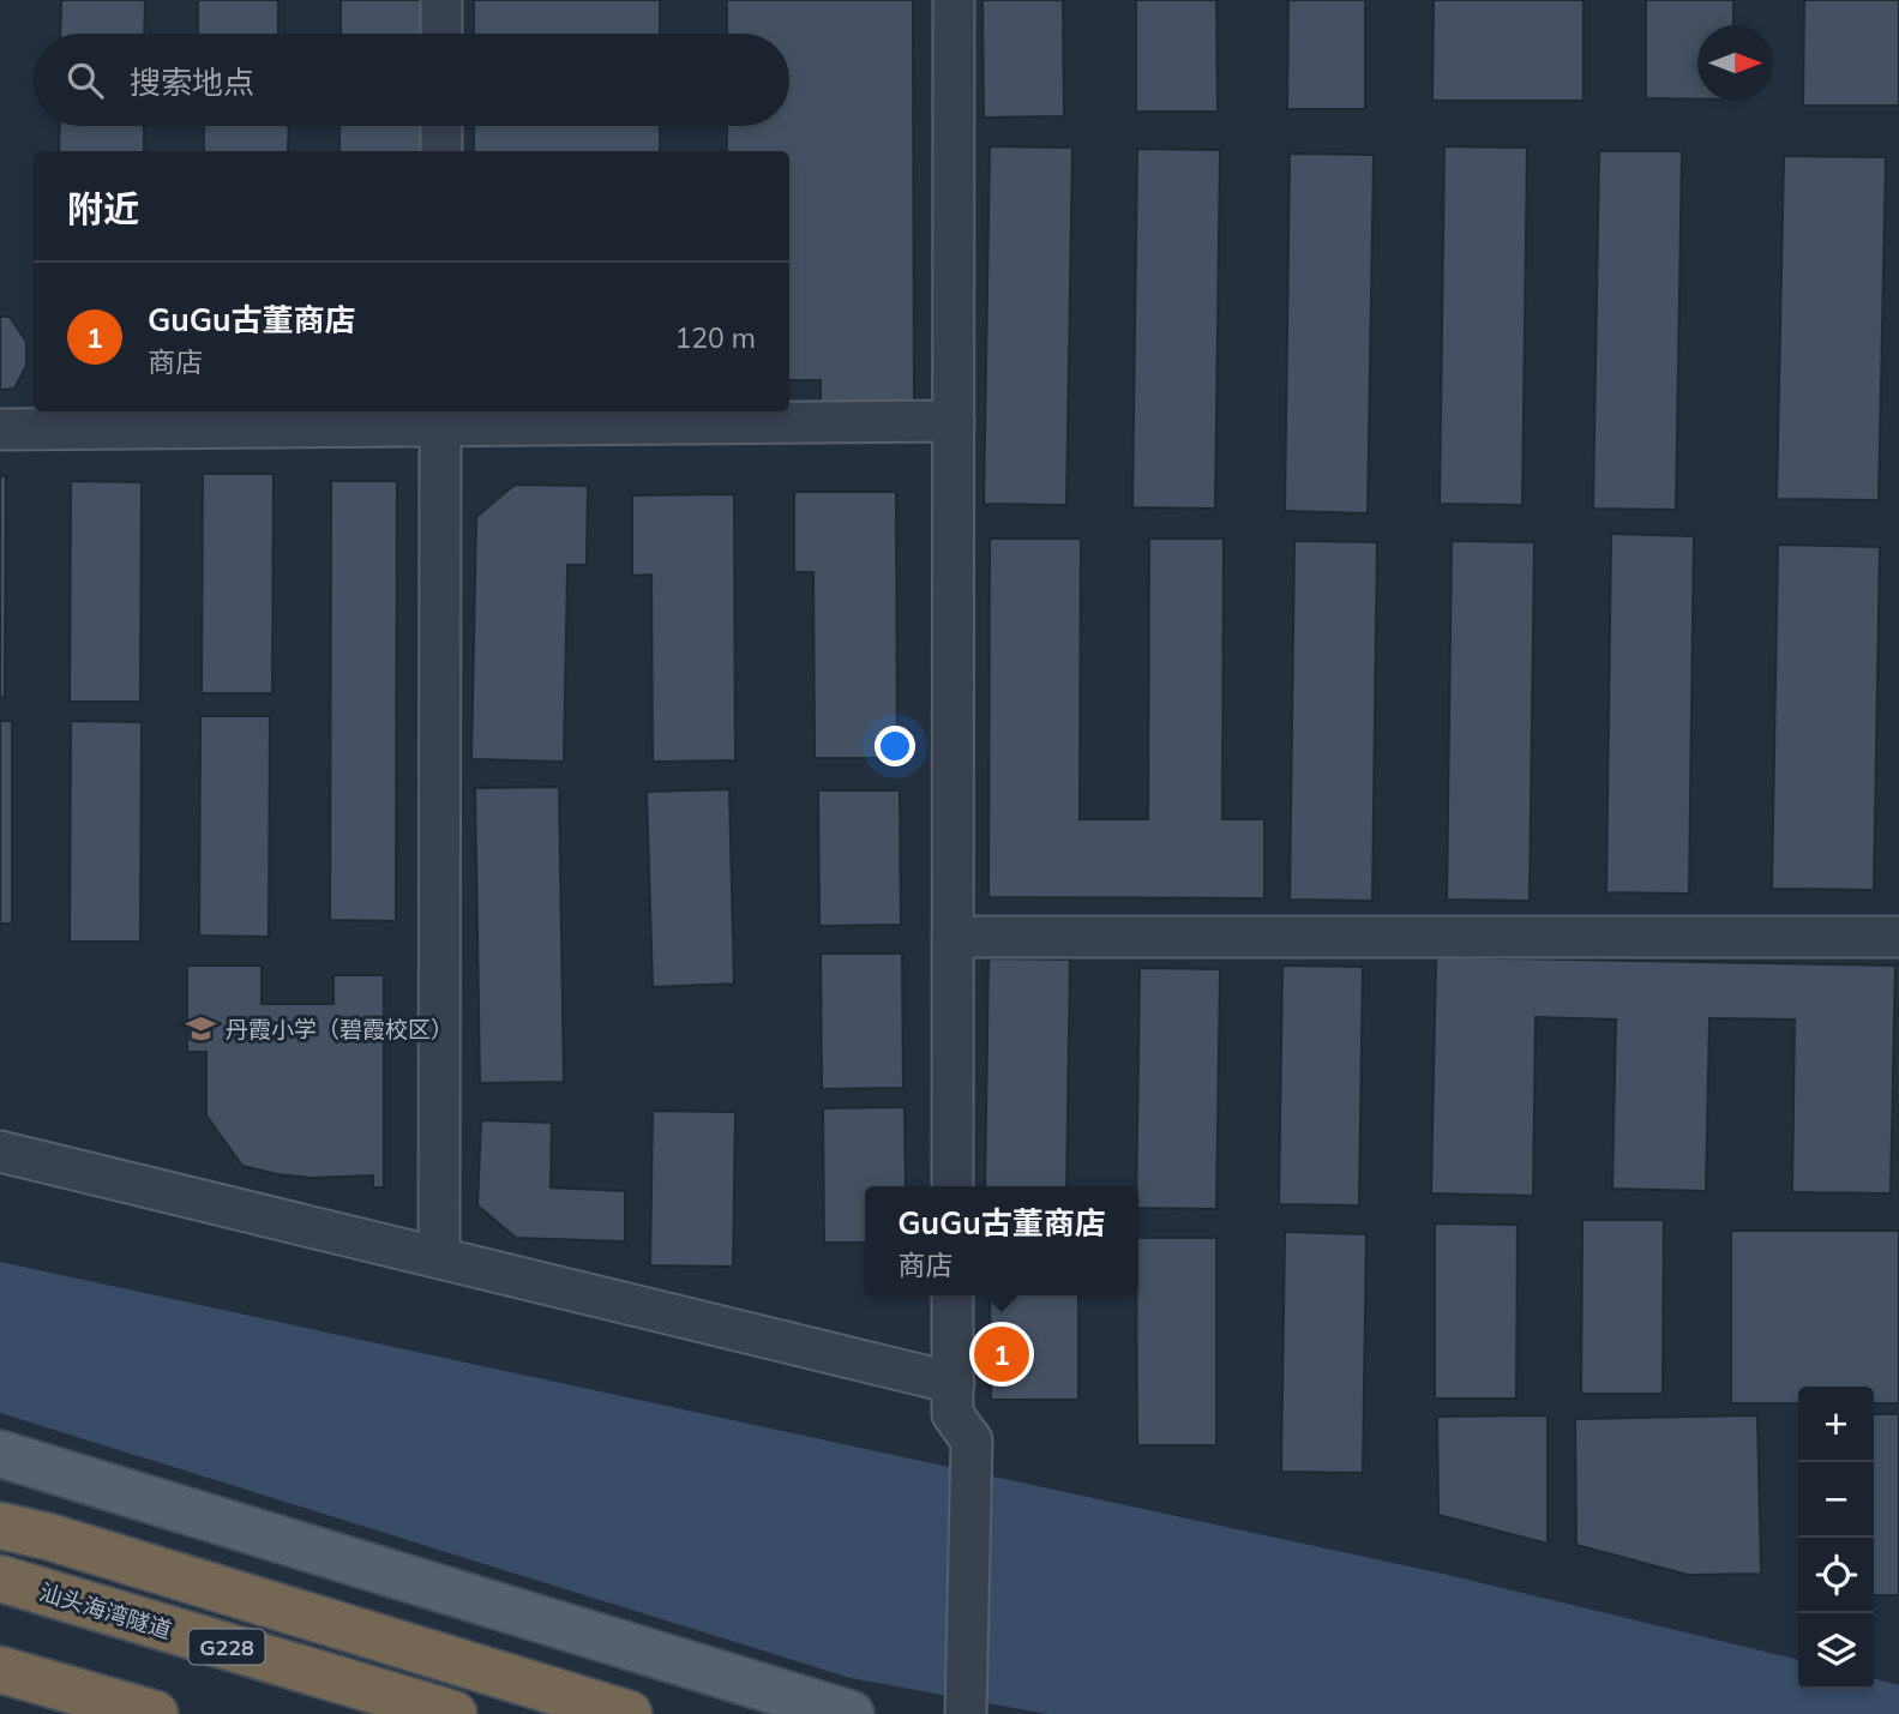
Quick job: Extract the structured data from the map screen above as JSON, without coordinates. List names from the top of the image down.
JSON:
{
  "streets": {
    "highway": ["汕头海湾隧道", "G228"]
  },
  "places": {
    "school or university": ["丹霞小学（碧霞校区）"]
  },
  "north": "right",
  "page": {
    "search": "搜索地点",
    "heading": "附近",
    "list": [
      {
        "mark": "1",
        "name": "GuGu古董商店",
        "note": "商店",
        "value": "120 m"
      }
    ],
    "popup": ["GuGu古董商店", "商店"],
    "pins": "1",
    "map_buttons": ["+", "−"]
  }
}
